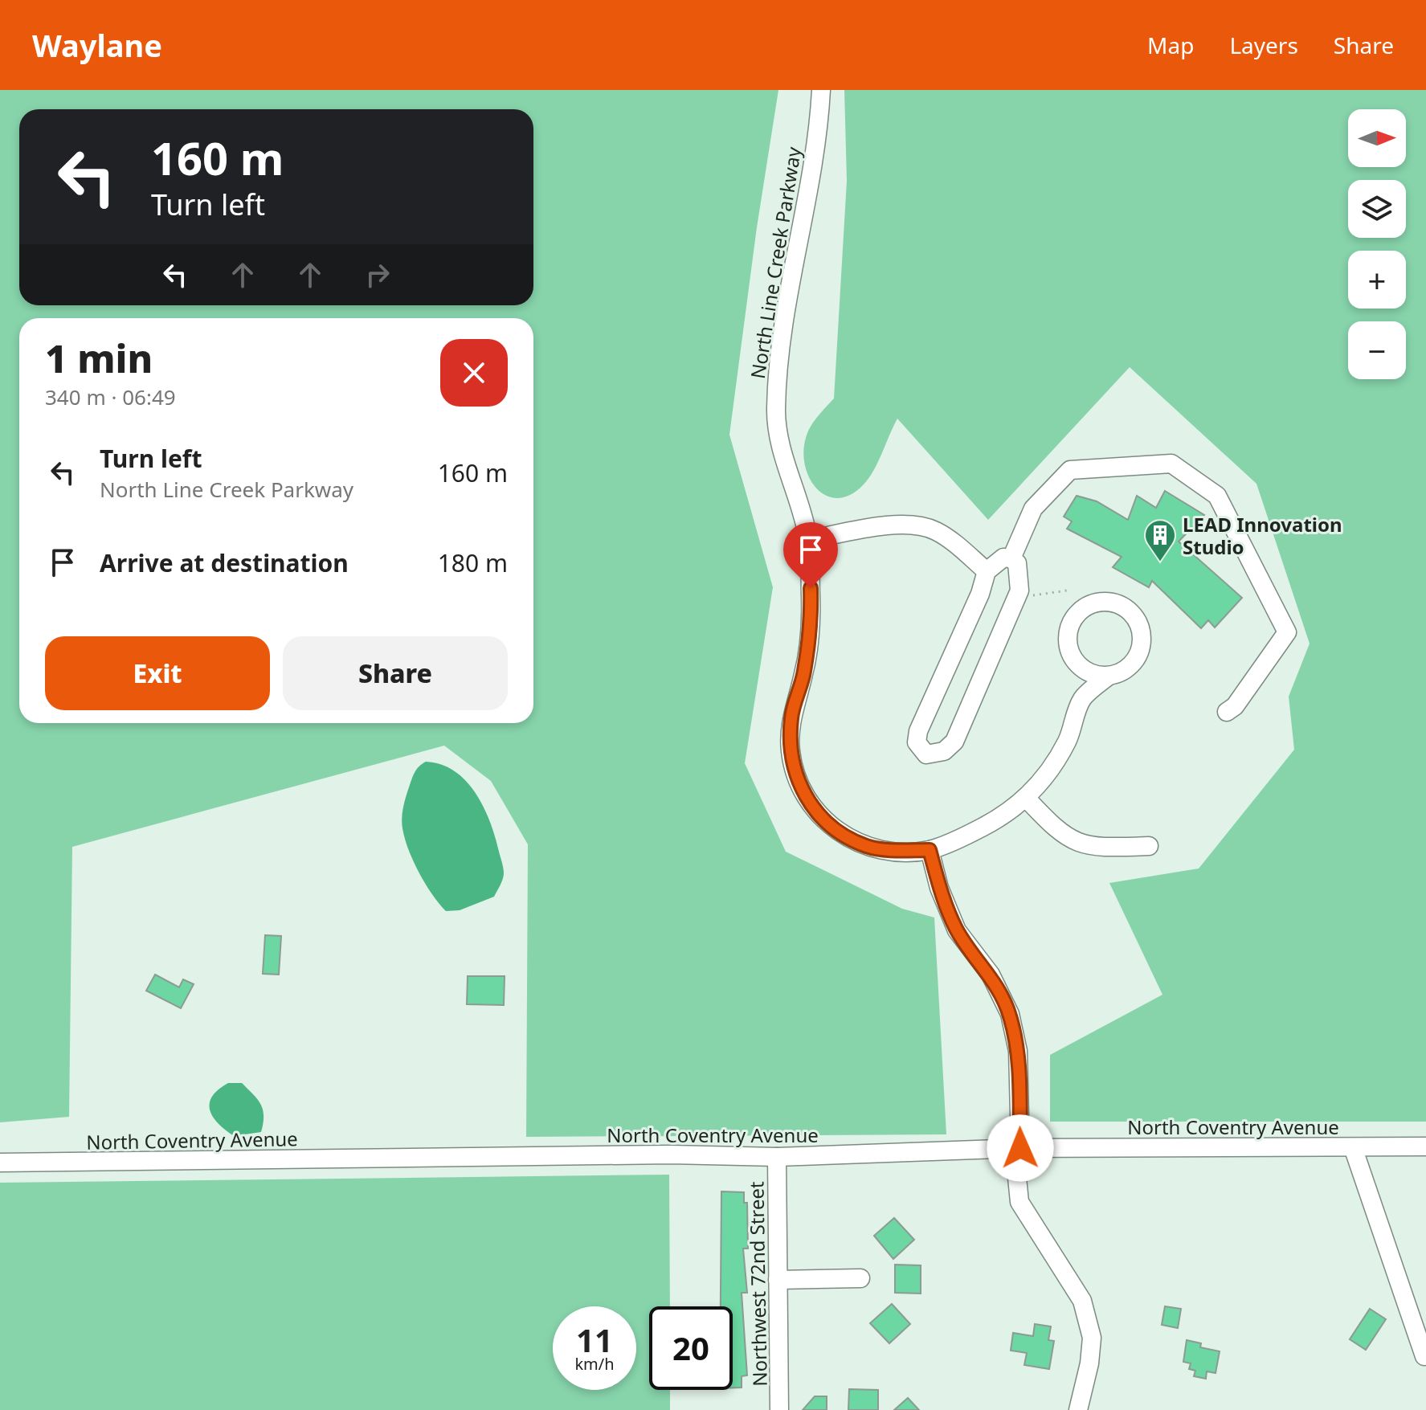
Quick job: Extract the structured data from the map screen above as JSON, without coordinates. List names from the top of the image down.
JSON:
{
  "streets": {
    "street": ["North Line Creek Parkway", "North Coventry Avenue", "Northwest 72nd Street"]
  },
  "crossings": [
    ["North Coventry Avenue", "Northwest 72nd Street"]
  ],
  "places": {
    "building": ["LEAD Innovation Studio"]
  },
  "north": "right",
  "page": {
    "header": "Waylane",
    "nav": ["Map", "Layers", "Share"],
    "map_buttons": ["+", "−"],
    "turn": ["160 m", "Turn left"],
    "heading": ["1 min", "340 m · 06:49"],
    "list": [
      {
        "name": "Turn left",
        "note": "North Line Creek Parkway",
        "value": "160 m"
      },
      {
        "name": "Arrive at destination",
        "value": "180 m"
      }
    ],
    "buttons": ["Exit", "Share"],
    "speed": "11 km/h",
    "limit": "20"
  }
}
